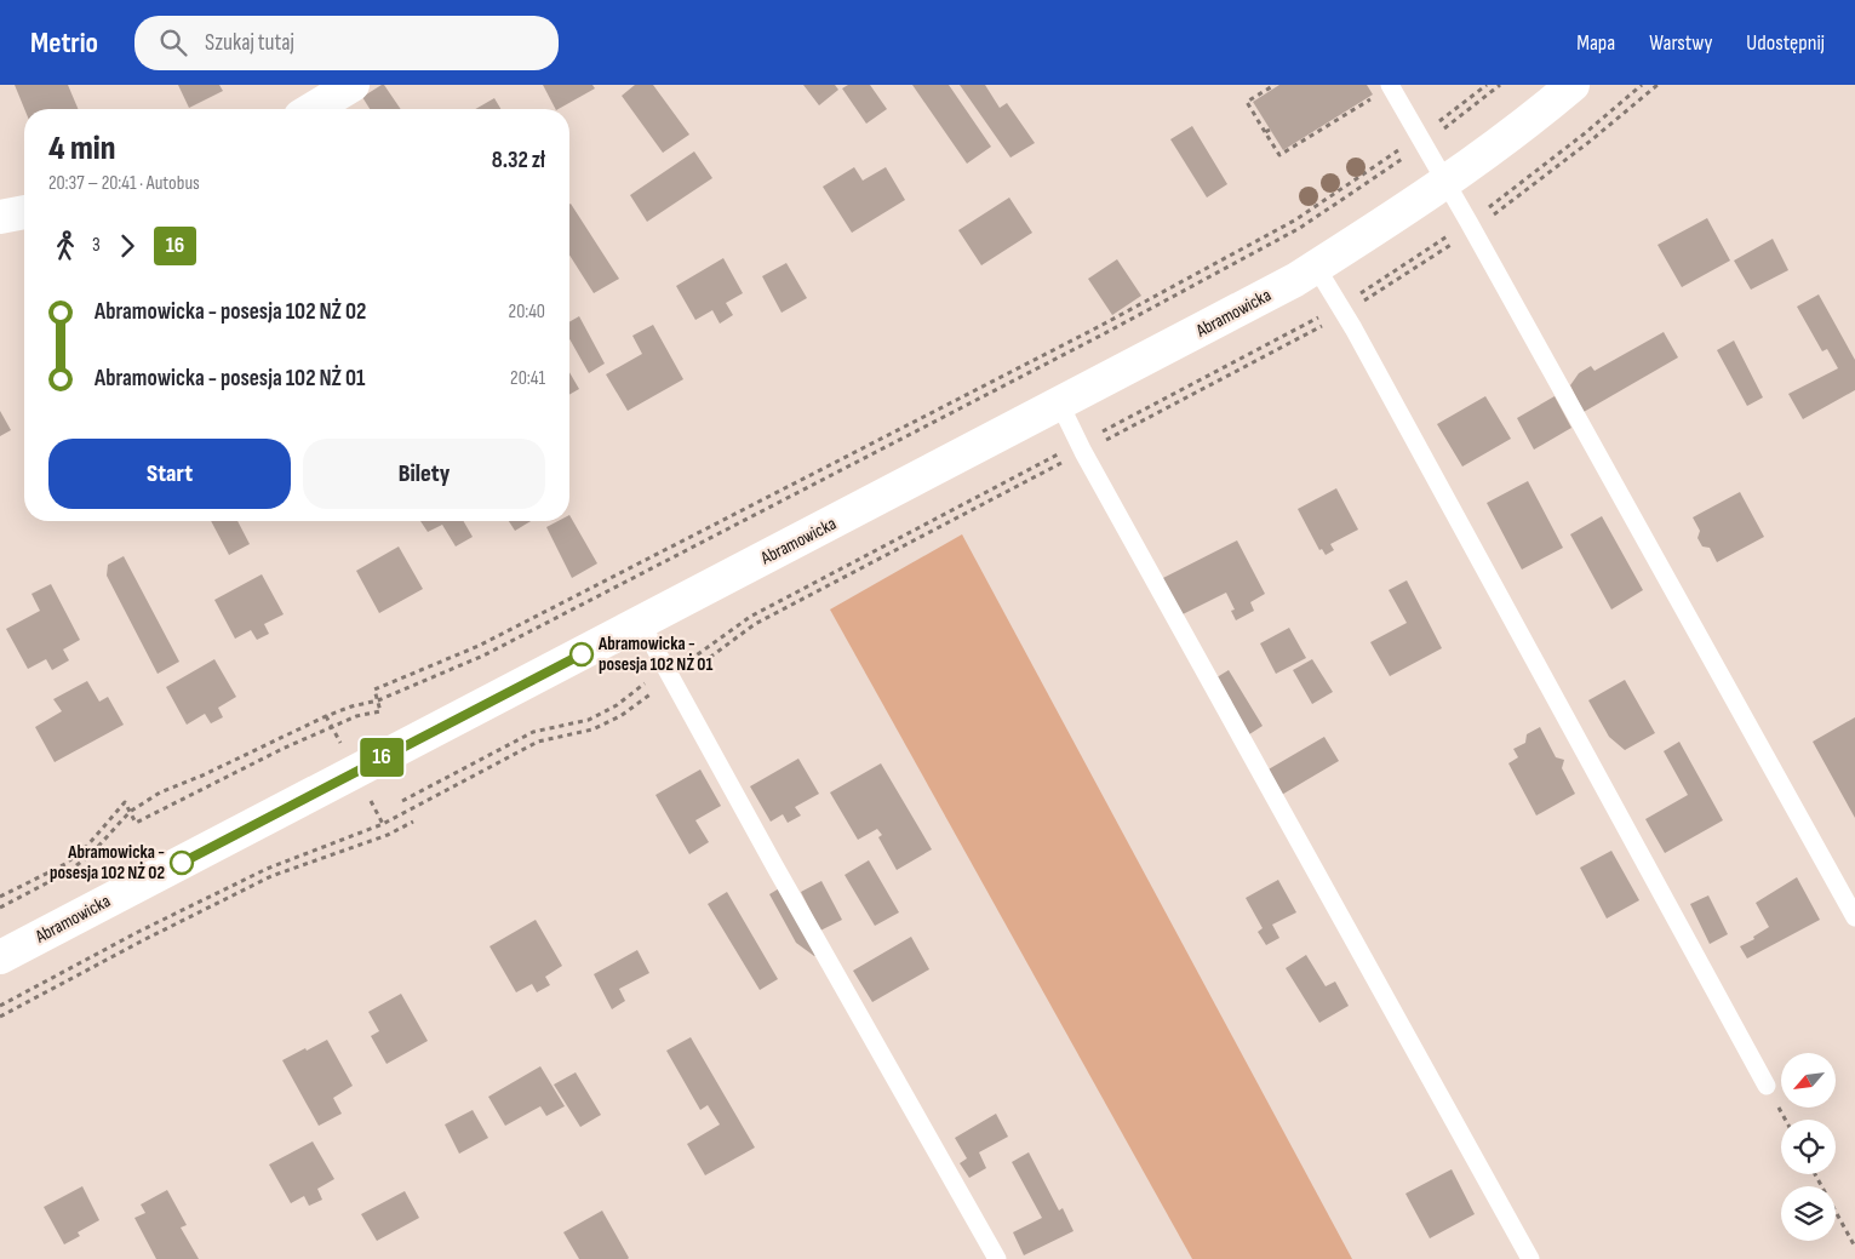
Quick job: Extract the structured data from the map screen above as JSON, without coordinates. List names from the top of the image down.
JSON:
{
  "streets": {
    "main road": ["Abramowicka"]
  },
  "places": ["Abramowicka - posesja 102 NŻ 01", "Abramowicka - posesja 102 NŻ 02"],
  "lines": ["bus line 16"],
  "north": "bottom left",
  "page": {
    "header": "Metrio",
    "search": "Szukaj tutaj",
    "nav": ["Mapa", "Warstwy", "Udostępnij"],
    "on_map": "16",
    "heading": ["4 min", "20:37 – 20:41 · Autobus", "8.32 zł"],
    "legs": ["3", "16"],
    "list": [
      {
        "name": "Abramowicka - posesja 102 NŻ 02",
        "value": "20:40"
      },
      {
        "name": "Abramowicka - posesja 102 NŻ 01",
        "value": "20:41"
      }
    ],
    "buttons": ["Start", "Bilety"]
  }
}
